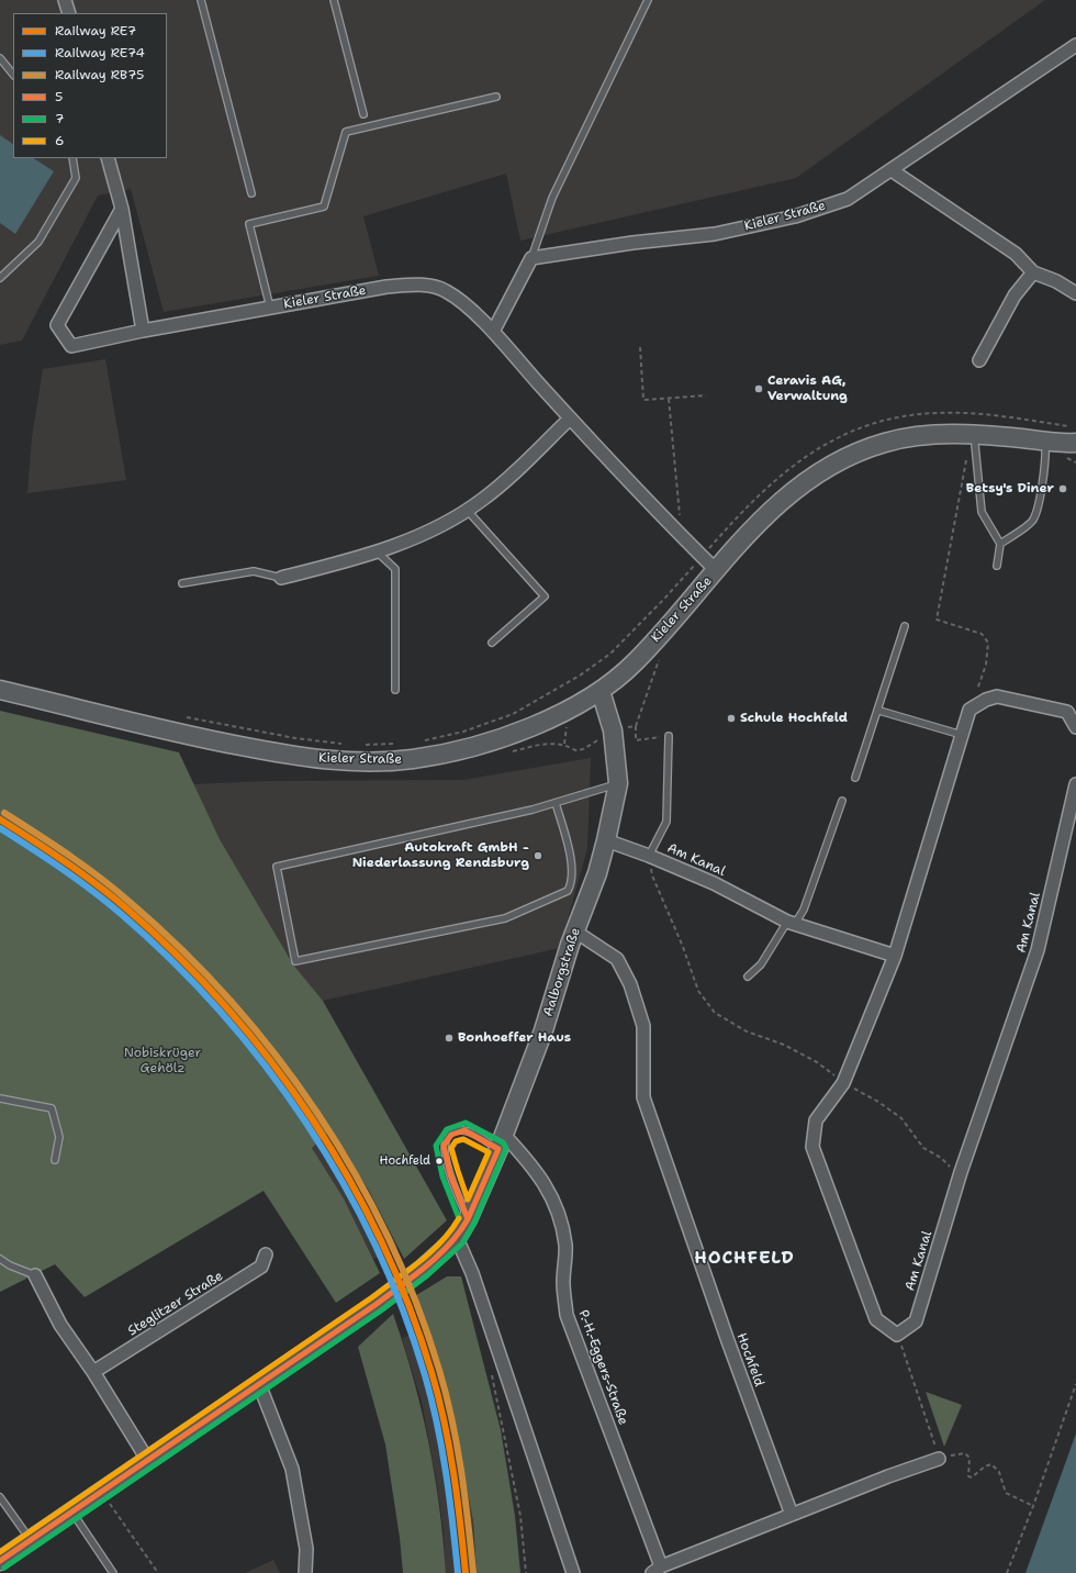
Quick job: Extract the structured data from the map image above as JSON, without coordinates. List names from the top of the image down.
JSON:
{
  "streets": {
    "main road": ["Kieler Straße", "Aalborgstraße"],
    "street": [
      "Am Kanal",
      "Steglitzer Straße",
      "Hochfeld",
      "P.-H.-Eggers-Straße"
    ]
  },
  "crossings": [
    ["Kieler Straße", "Aalborgstraße"],
    ["Am Kanal", "Aalborgstraße"],
    ["Aalborgstraße", "Hochfeld"],
    ["Aalborgstraße", "P.-H.-Eggers-Straße"]
  ],
  "districts": ["HOCHFELD"],
  "parks": ["Nobiskrüger Gehölz"],
  "places": [
    "Ceravis AG, Verwaltung",
    "Betsy's Diner",
    "Schule Hochfeld",
    "Autokraft GmbH - Niederlassung Rendsburg",
    "Bonhoeffer Haus",
    "Hochfeld"
  ],
  "lines": [
    "rail line RB75",
    "rail line RE7",
    "rail line RE74",
    "transit line 7",
    "transit line 5",
    "transit line 6"
  ],
  "legend": [
    "Railway RE7",
    "Railway RE74",
    "Railway RB75",
    "5",
    "7",
    "6"
  ]
}
